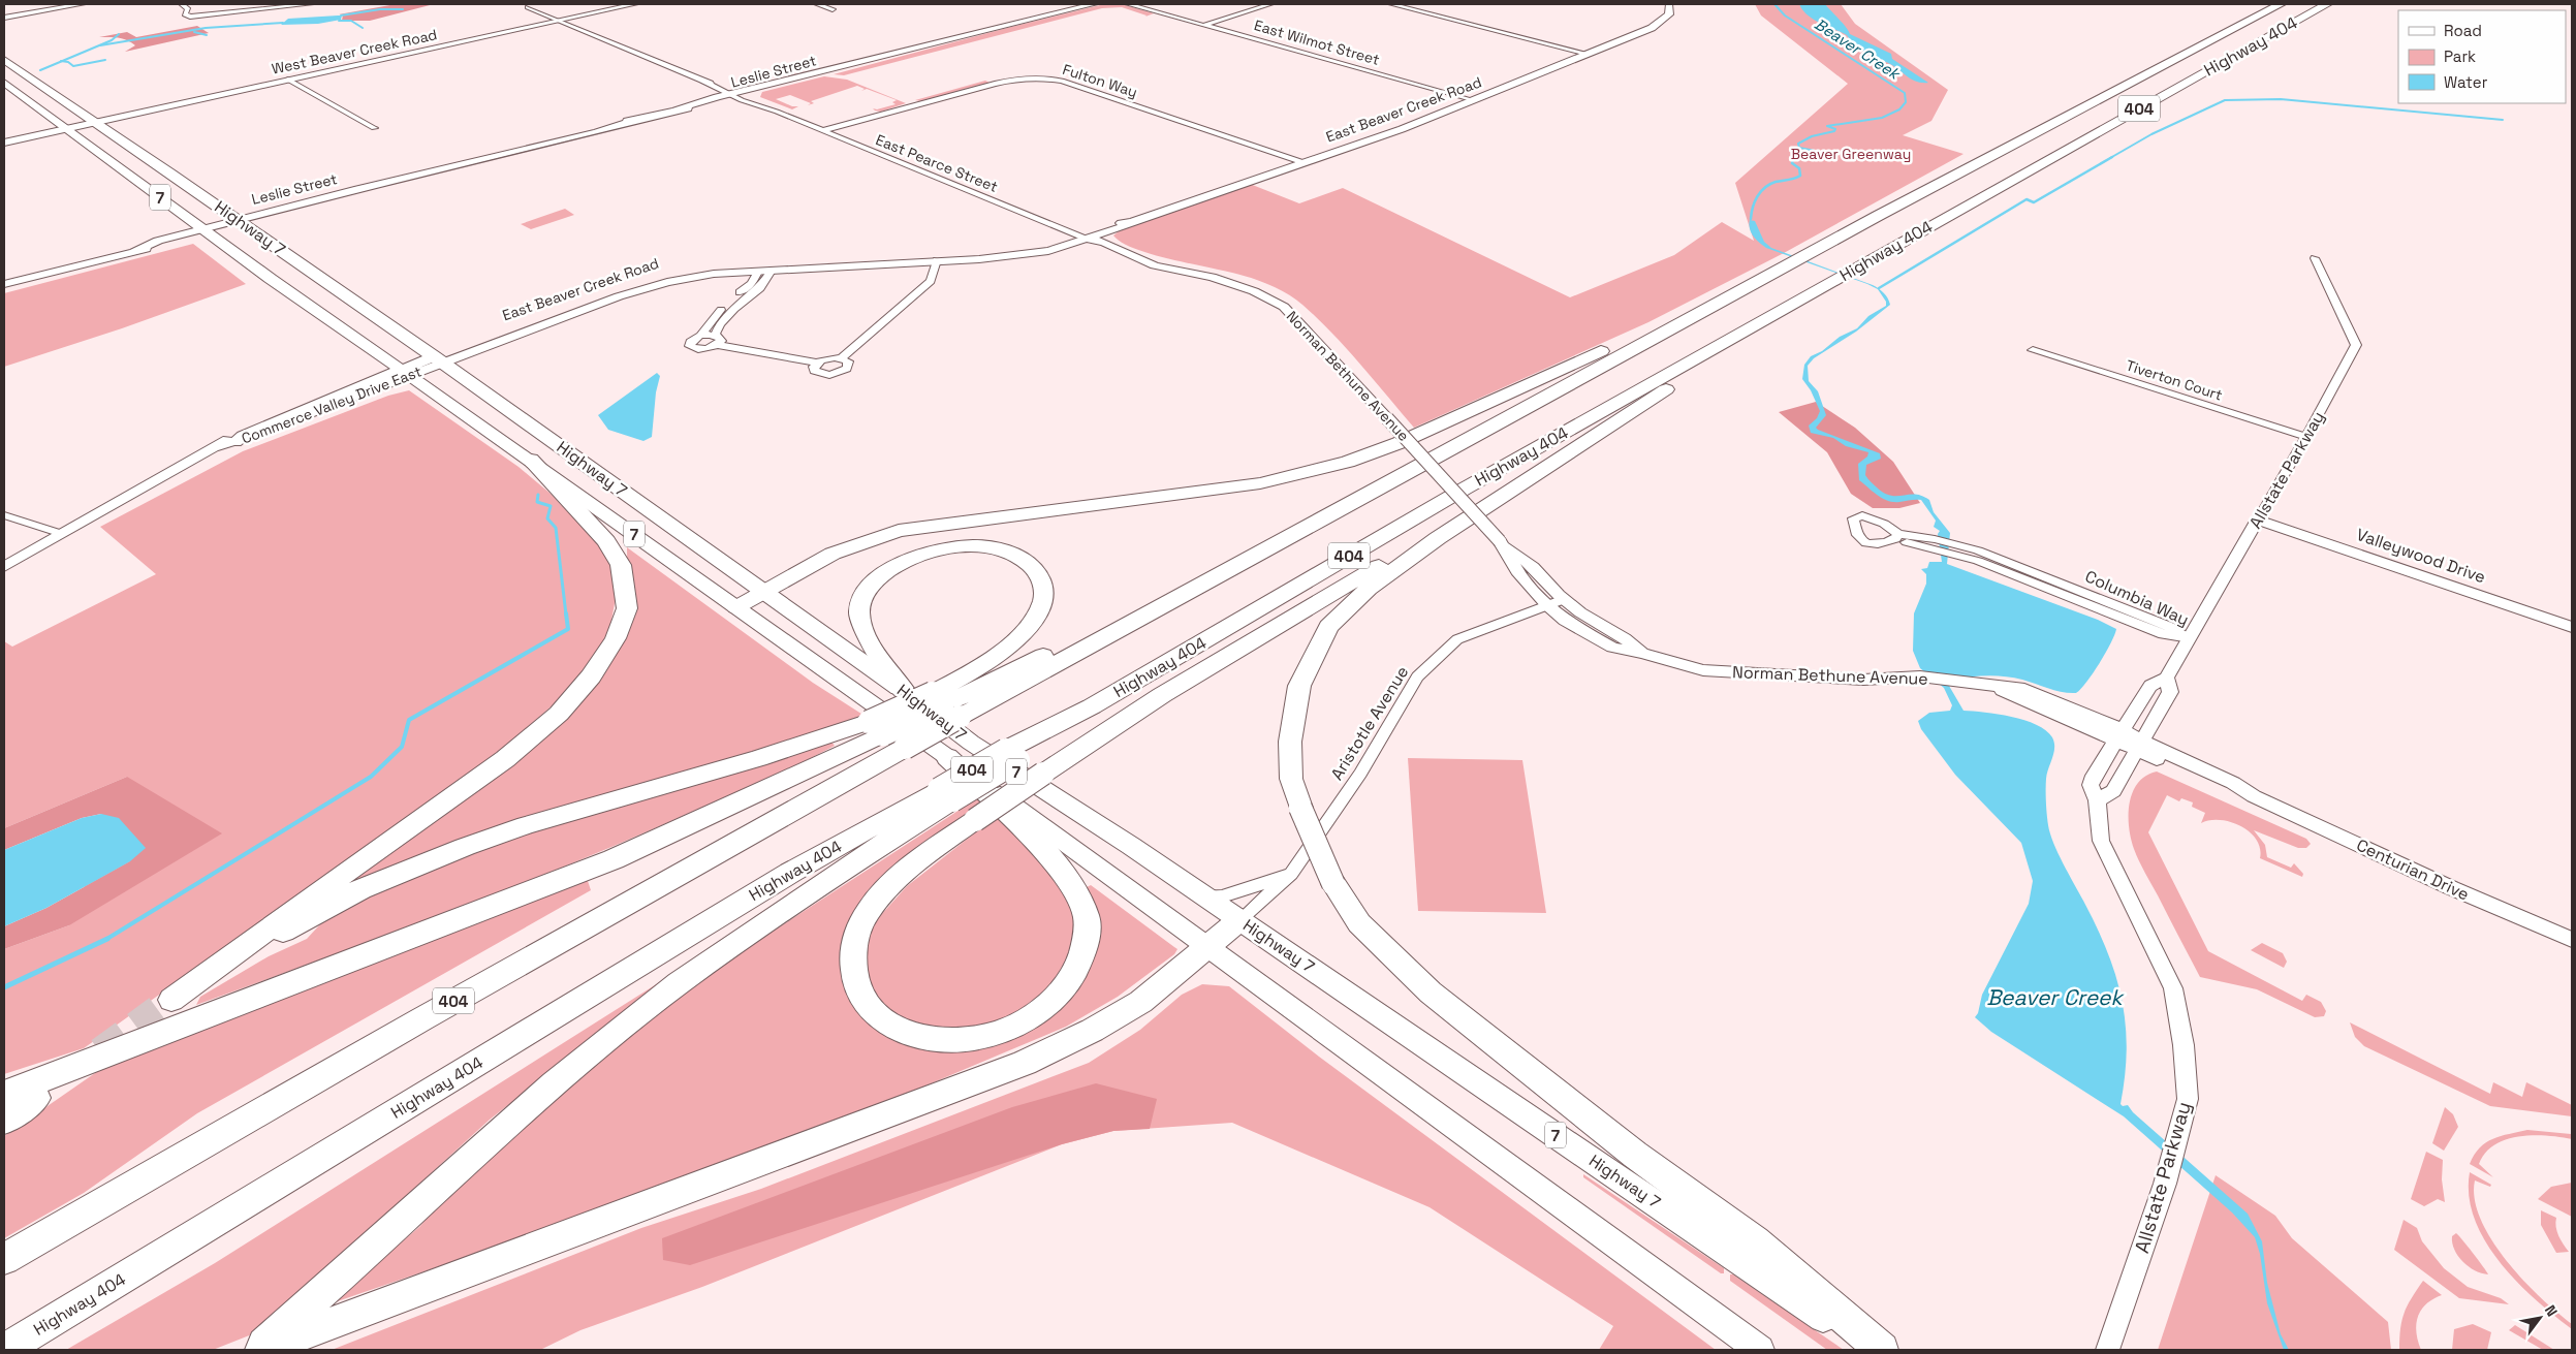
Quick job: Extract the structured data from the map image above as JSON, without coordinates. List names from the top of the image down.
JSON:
{
  "streets": {
    "highway": ["Highway 404", "404"],
    "main road": ["Leslie Street", "7", "Highway 7"],
    "street": [
      "East Wilmot Street",
      "West Beaver Creek Road",
      "Fulton Way",
      "East Beaver Creek Road",
      "East Pearce Street",
      "Norman Bethune Avenue",
      "Tiverton Court",
      "Commerce Valley Drive East",
      "Allstate Parkway",
      "Valleywood Drive",
      "Columbia Way",
      "Aristotle Avenue",
      "Centurian Drive"
    ]
  },
  "crossings": [
    ["East Wilmot Street", "East Beaver Creek Road"],
    ["West Beaver Creek Road", "East Pearce Street"],
    ["West Beaver Creek Road", "Highway 7"],
    ["Leslie Street", "East Pearce Street"],
    ["Leslie Street", "Highway 7"],
    ["Fulton Way", "East Beaver Creek Road"],
    ["Fulton Way", "East Pearce Street"],
    ["East Beaver Creek Road", "East Pearce Street"],
    ["East Beaver Creek Road", "Highway 7"],
    ["East Beaver Creek Road", "Norman Bethune Avenue"],
    ["East Pearce Street", "Norman Bethune Avenue"],
    ["Highway 7", "Commerce Valley Drive East"],
    ["Highway 7", "Aristotle Avenue"],
    ["Norman Bethune Avenue", "Allstate Parkway"],
    ["Norman Bethune Avenue", "Aristotle Avenue"],
    ["Norman Bethune Avenue", "Centurian Drive"],
    ["Tiverton Court", "Allstate Parkway"],
    ["Allstate Parkway", "Valleywood Drive"],
    ["Allstate Parkway", "Columbia Way"],
    ["Allstate Parkway", "Centurian Drive"]
  ],
  "water": ["Beaver Creek"],
  "parks": ["Beaver Greenway"],
  "legend": ["Road", "Park", "Water"],
  "north": "top right"
}
